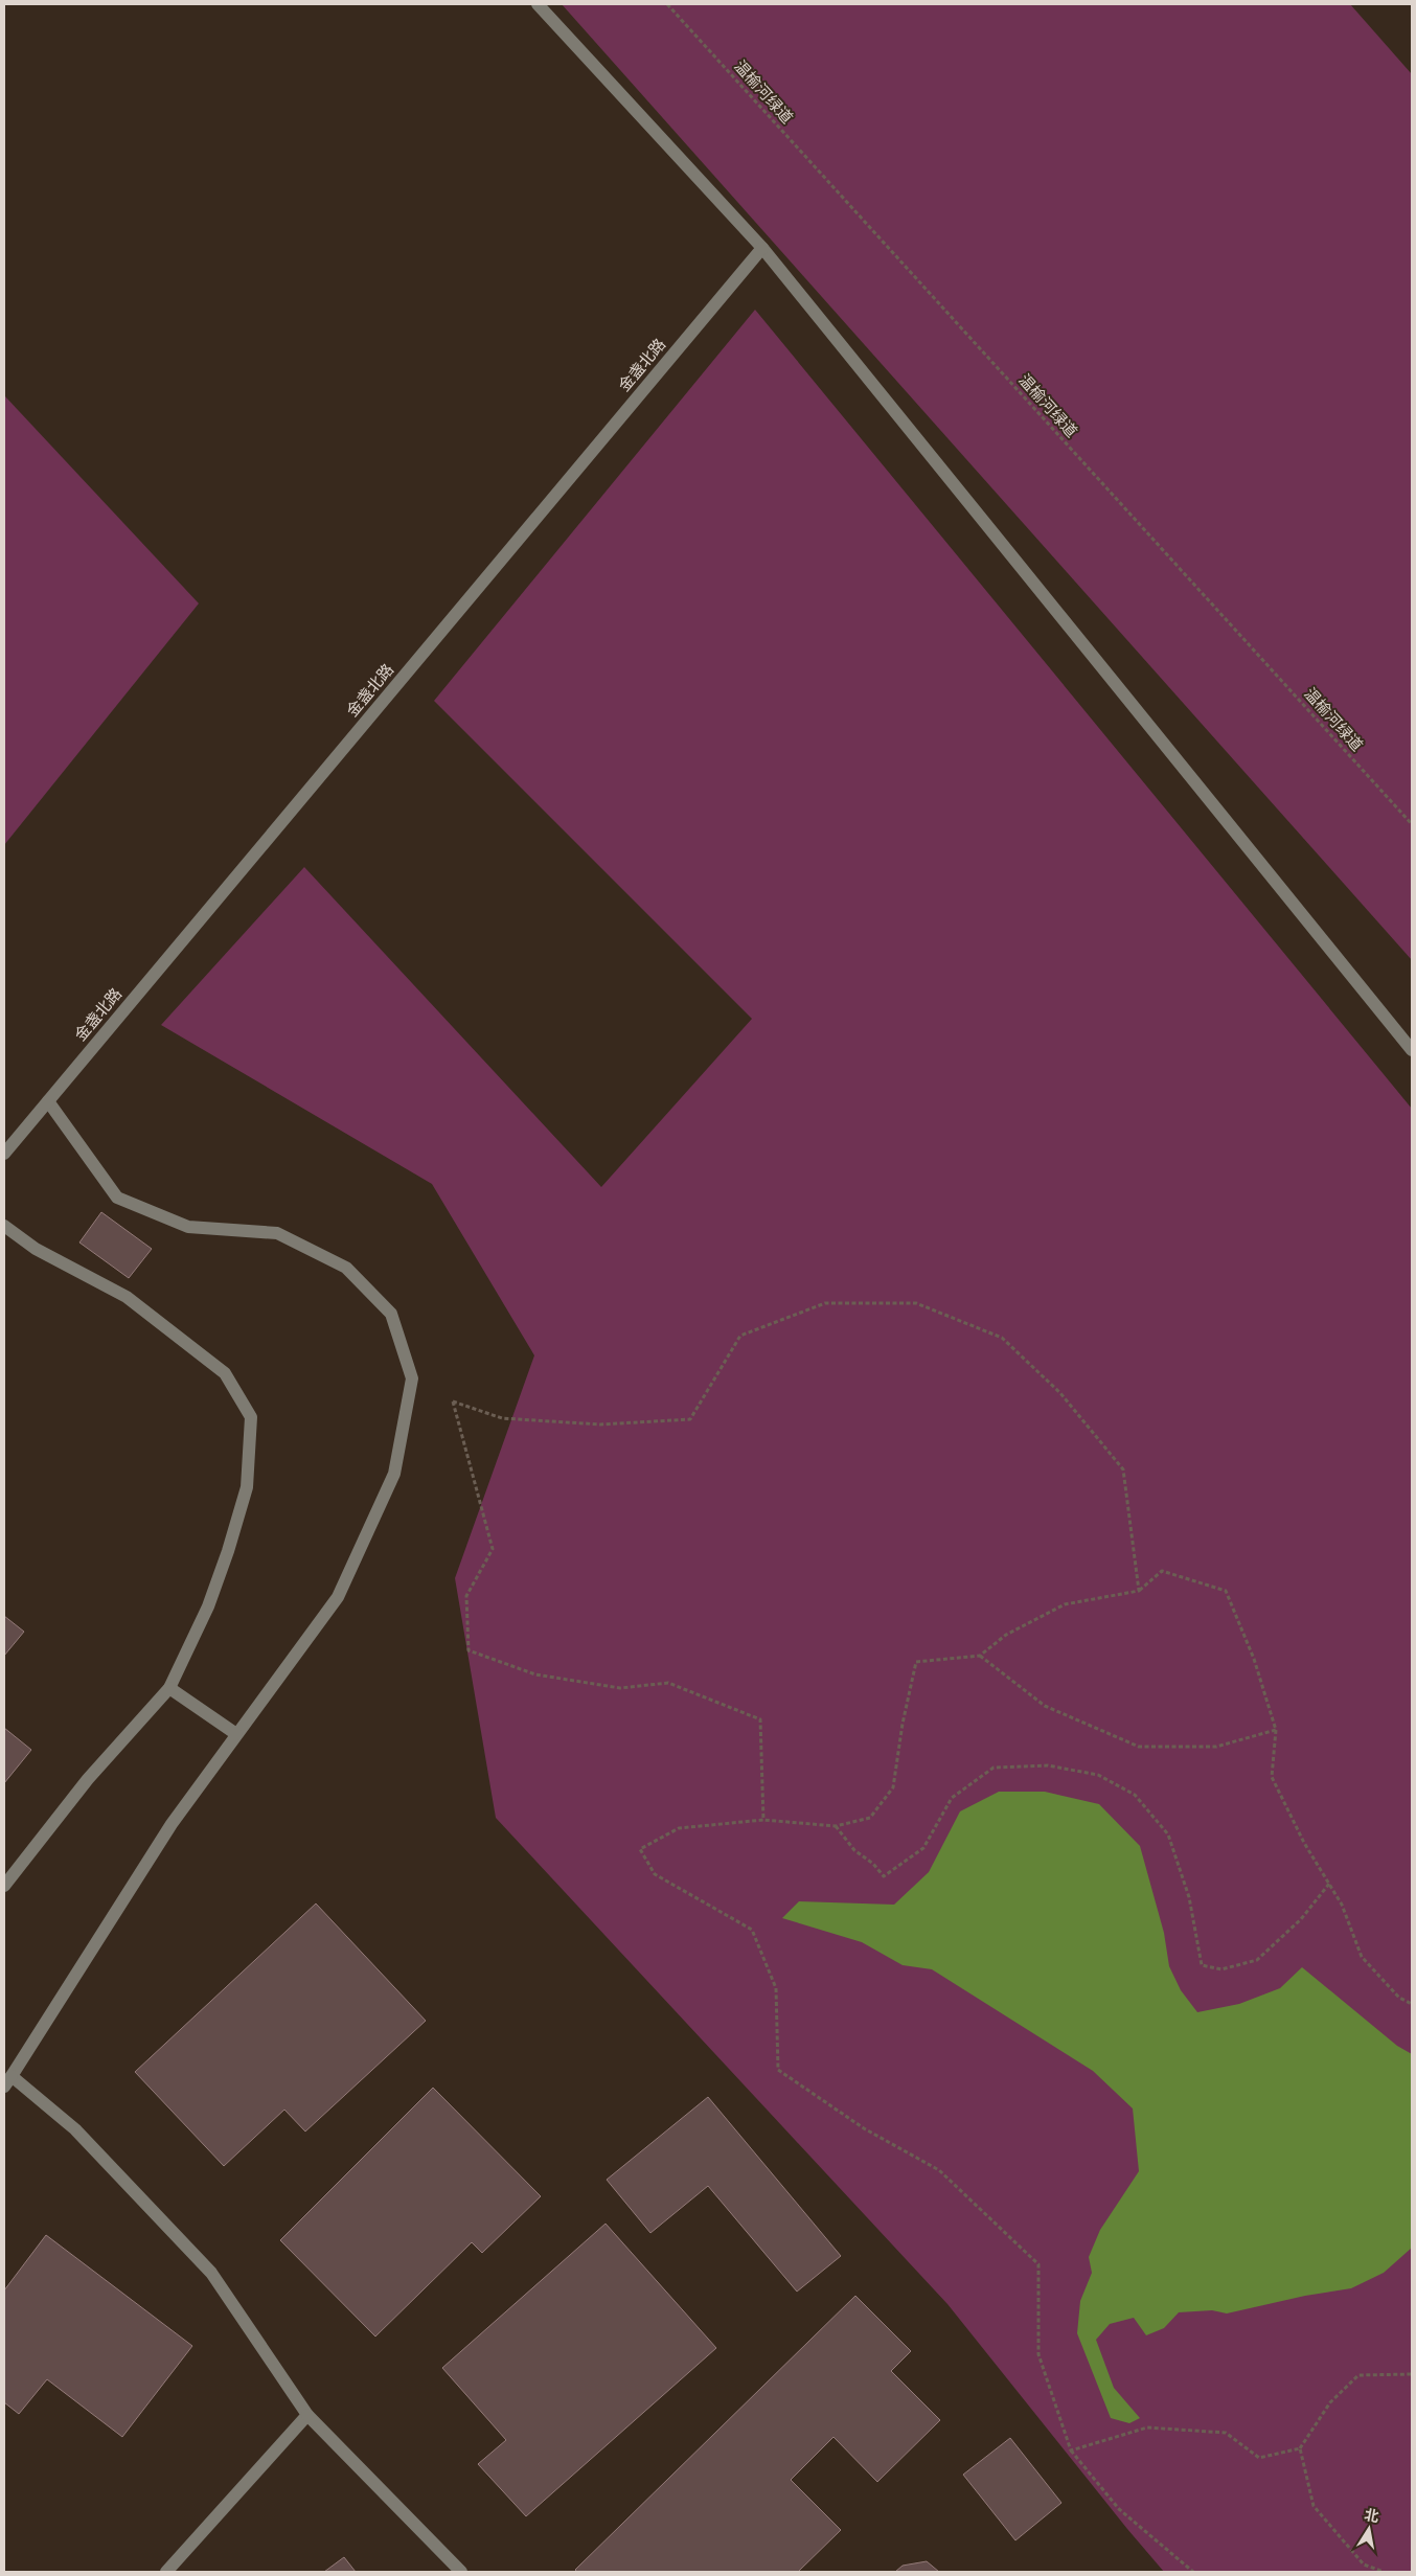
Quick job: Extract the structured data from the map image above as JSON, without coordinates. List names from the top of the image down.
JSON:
{
  "streets": {
    "street": ["金盏北路"],
    "path": ["温榆河绿道"]
  },
  "north": "top"
}
